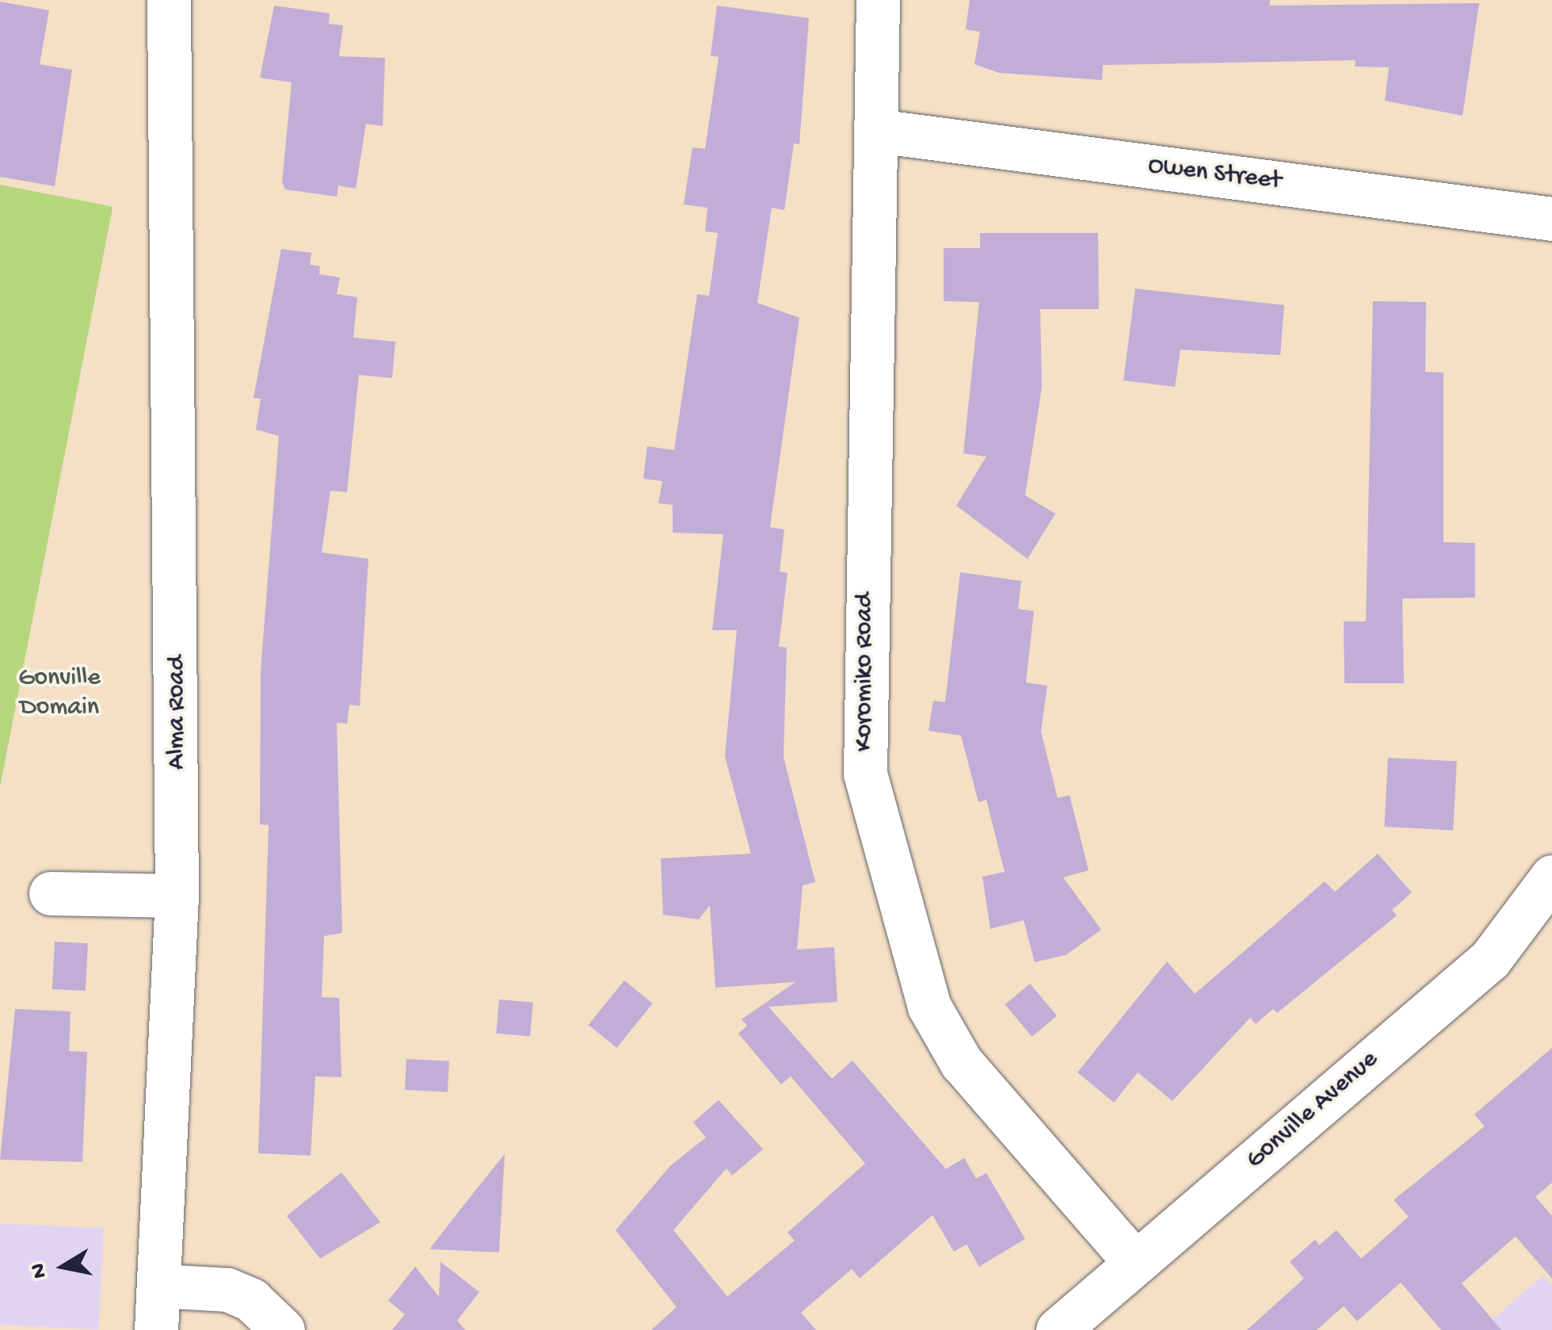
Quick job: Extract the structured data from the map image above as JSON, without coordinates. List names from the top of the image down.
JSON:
{
  "streets": {
    "street": [
      "Owen Street",
      "Koromiko Road",
      "Alma Road",
      "Gonville Avenue"
    ]
  },
  "crossings": [
    ["Owen Street", "Koromiko Road"],
    ["Koromiko Road", "Gonville Avenue"]
  ],
  "parks": ["Gonville Domain"],
  "north": "left"
}
